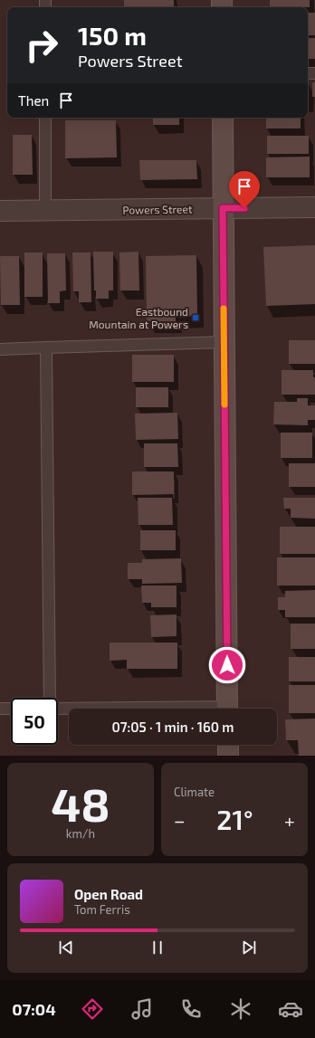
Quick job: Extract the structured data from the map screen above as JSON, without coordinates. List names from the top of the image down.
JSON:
{
  "streets": {
    "street": ["Powers Street"]
  },
  "places": {
    "transit": ["Eastbound Mountain at Powers"]
  },
  "page": {
    "turn": ["150 m", "Powers Street"],
    "then": "Then",
    "limit": "50",
    "trip": "07:05 · 1 min · 160 m",
    "tile": [
      ["48", "km/h"],
      "Climate"
    ],
    "heat": ["−", "21°", "+"],
    "song": ["Open Road", "Tom Ferris"],
    "tabs": "07:04"
  }
}
